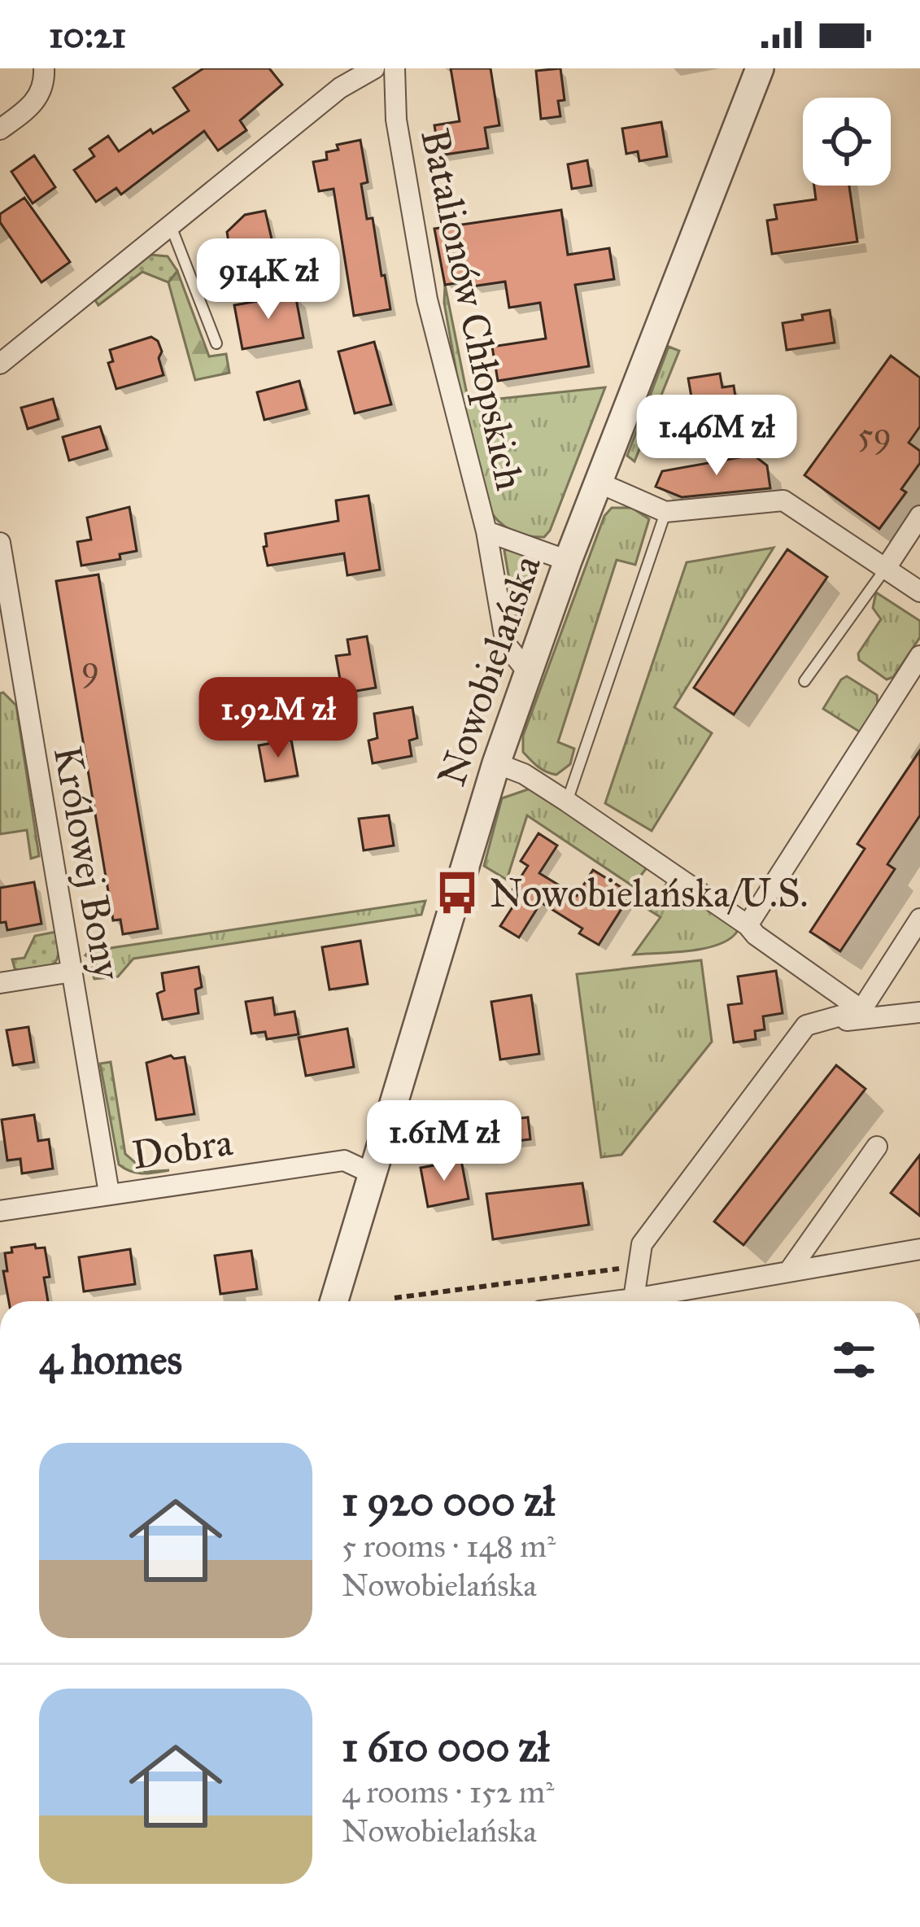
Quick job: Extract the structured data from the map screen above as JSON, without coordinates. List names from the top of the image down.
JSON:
{
  "streets": {
    "street": [
      "Batalionów Chłopskich",
      "Nowobielańska",
      "Królowej Bony",
      "Dobra"
    ]
  },
  "crossings": [
    ["Batalionów Chłopskich", "Nowobielańska"],
    ["Nowobielańska", "Dobra"],
    ["Królowej Bony", "Dobra"]
  ],
  "places": {
    "bus stop": ["Nowobielańska/U.S."]
  },
  "house_numbers": ["59", "9"],
  "page": {
    "status": "10:21",
    "price": [
      "914K zł",
      "1.46M zł",
      "1.92M zł",
      "1.61M zł"
    ],
    "heading": "4 homes",
    "list": [
      {
        "name": "1 920 000 zł",
        "note": "5 rooms · 148 m² · Nowobielańska"
      },
      {
        "name": "1 610 000 zł",
        "note": "4 rooms · 152 m² · Nowobielańska"
      }
    ]
  }
}
